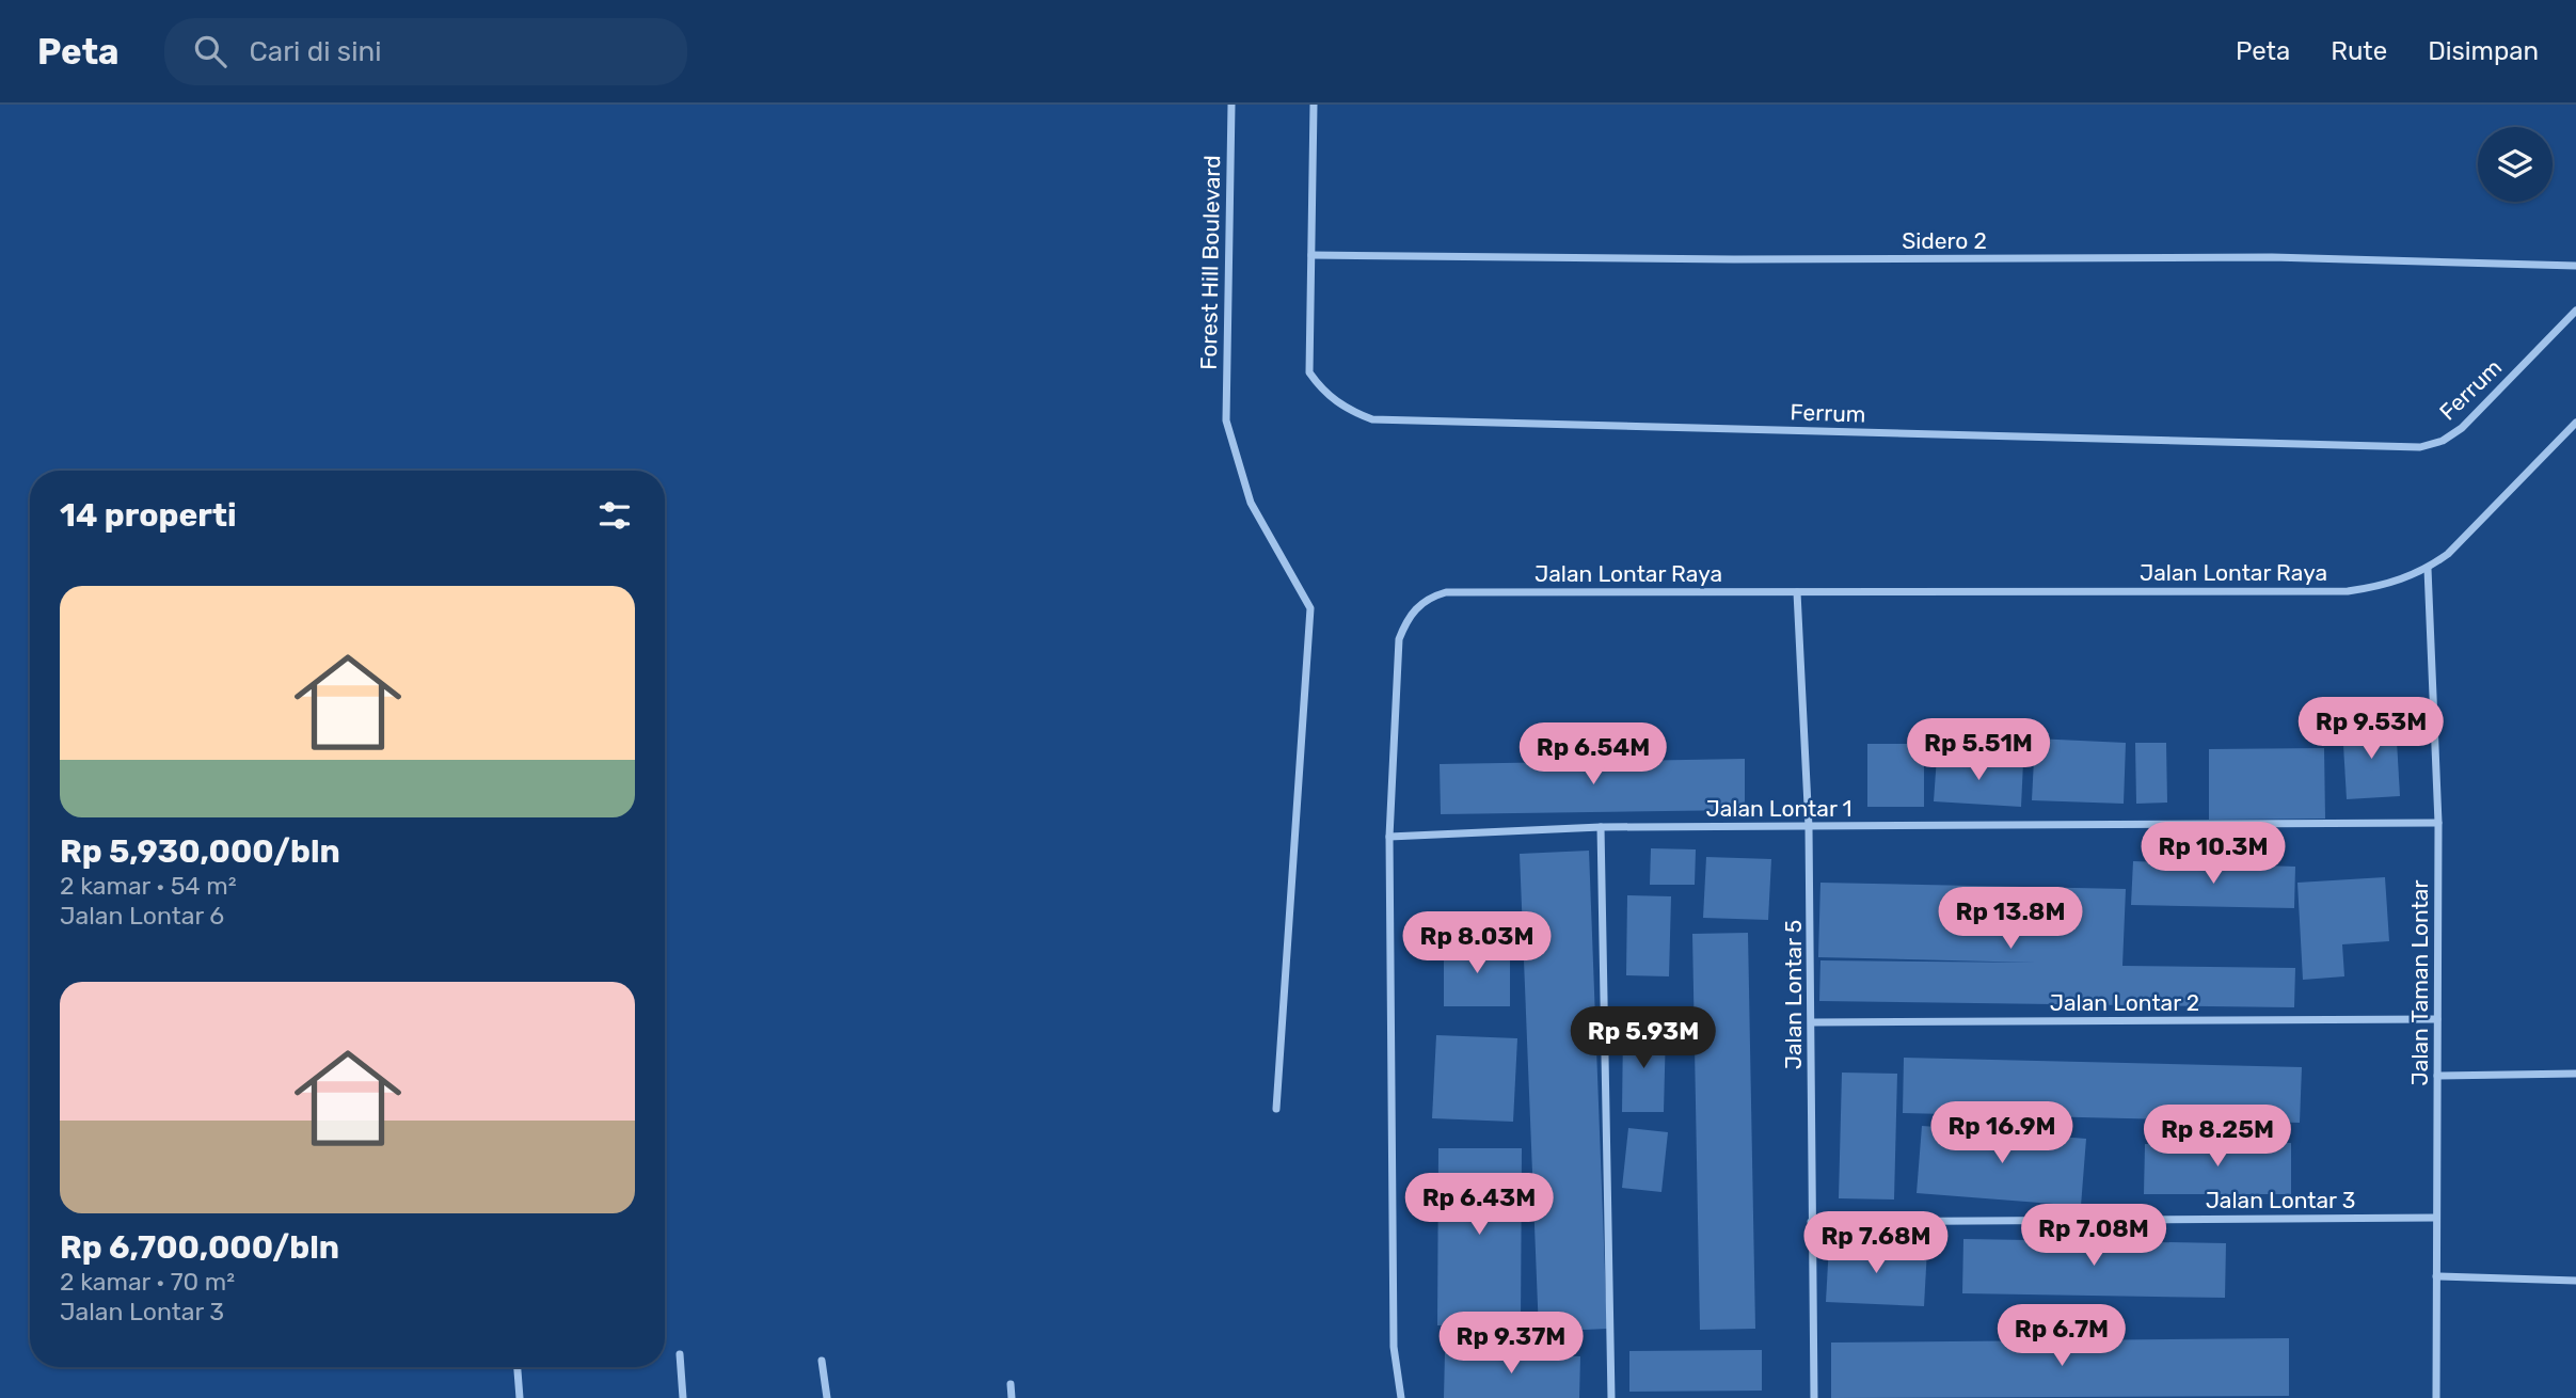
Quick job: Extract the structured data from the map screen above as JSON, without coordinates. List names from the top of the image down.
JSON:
{
  "streets": {
    "street": [
      "Sidero 2",
      "Forest Hill Boulevard",
      "Ferrum",
      "Jalan Lontar Raya",
      "Jalan Lontar 1",
      "Jalan Taman Lontar",
      "Jalan Lontar 5",
      "Jalan Lontar 2",
      "Jalan Lontar 3"
    ]
  },
  "crossings": [
    ["Sidero 2", "Ferrum"],
    ["Jalan Lontar Raya", "Jalan Lontar 1"],
    ["Jalan Lontar Raya", "Jalan Taman Lontar"],
    ["Jalan Lontar Raya", "Jalan Lontar 5"],
    ["Jalan Lontar 1", "Jalan Taman Lontar"],
    ["Jalan Lontar 1", "Jalan Lontar 5"],
    ["Jalan Taman Lontar", "Jalan Lontar 2"],
    ["Jalan Taman Lontar", "Jalan Lontar 3"],
    ["Jalan Lontar 5", "Jalan Lontar 2"],
    ["Jalan Lontar 5", "Jalan Lontar 3"]
  ],
  "page": {
    "header": "Peta",
    "search": "Cari di sini",
    "nav": ["Peta", "Rute", "Disimpan"],
    "heading": "14 properti",
    "list": [
      {
        "name": "Rp 5,930,000/bln",
        "note": "2 kamar · 54 m² · Jalan Lontar 6"
      },
      {
        "name": "Rp 6,700,000/bln",
        "note": "2 kamar · 70 m² · Jalan Lontar 3"
      }
    ],
    "price": [
      "Rp 9.53M",
      "Rp 5.51M",
      "Rp 6.54M",
      "Rp 10.3M",
      "Rp 13.8M",
      "Rp 8.03M",
      "Rp 5.93M",
      "Rp 16.9M",
      "Rp 8.25M",
      "Rp 6.43M",
      "Rp 7.08M",
      "Rp 7.68M",
      "Rp 6.7M",
      "Rp 9.37M"
    ]
  }
}
